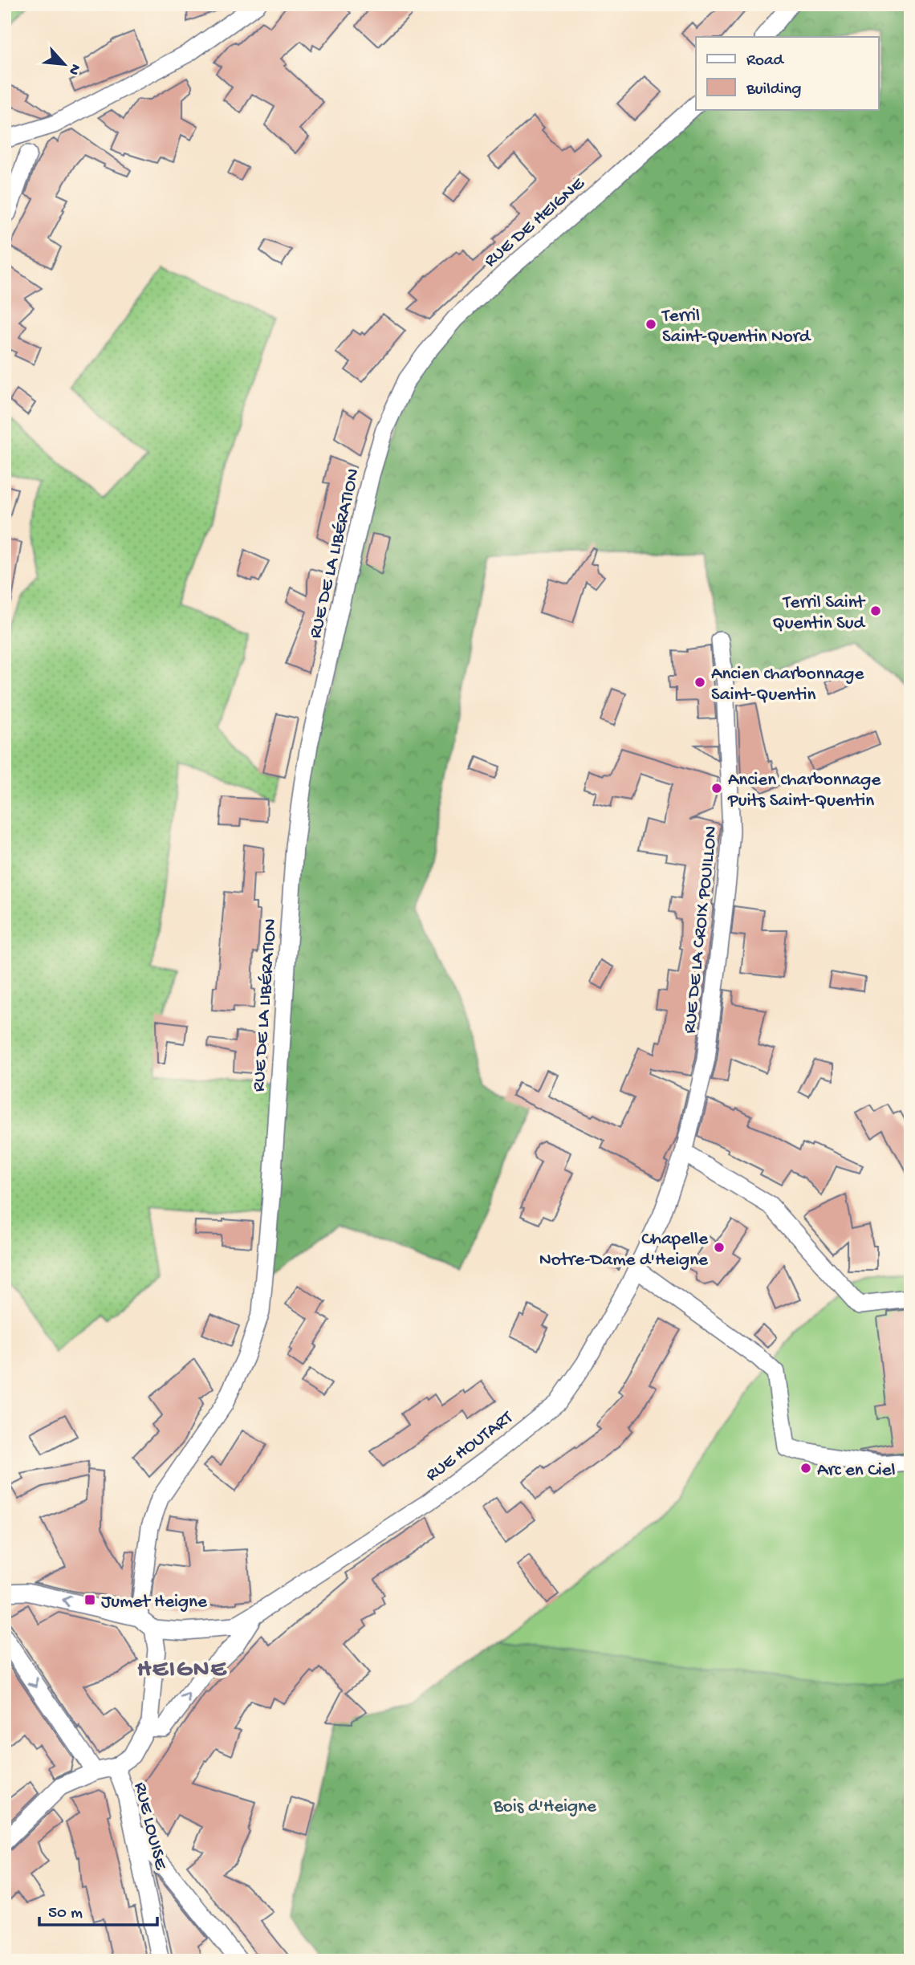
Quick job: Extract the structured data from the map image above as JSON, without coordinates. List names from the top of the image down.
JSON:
{
  "streets": {
    "street": [
      "RUE DE HEIGNE",
      "RUE DE LA LIBÉRATION",
      "RUE DE LA CROIX POUILLON",
      "RUE HOUTART",
      "RUE LOUISE"
    ]
  },
  "crossings": [
    ["RUE DE HEIGNE", "RUE DE LA LIBÉRATION"],
    ["RUE DE LA CROIX POUILLON", "RUE HOUTART"]
  ],
  "districts": ["HEIGNE"],
  "parks": ["Bois d'Heigne"],
  "places": {
    "other": [
      "Terril Saint-Quentin Nord",
      "Terril Saint Quentin Sud",
      "Ancien charbonnage Saint-Quentin",
      "Ancien charbonnage Puits Saint-Quentin",
      "Chapelle Notre-Dame d'Heigne",
      "Arc en Ciel"
    ],
    "transit": ["Jumet Heigne"]
  },
  "legend": ["Road", "Building"],
  "scale_bar": "50 m",
  "north": "bottom right"
}
